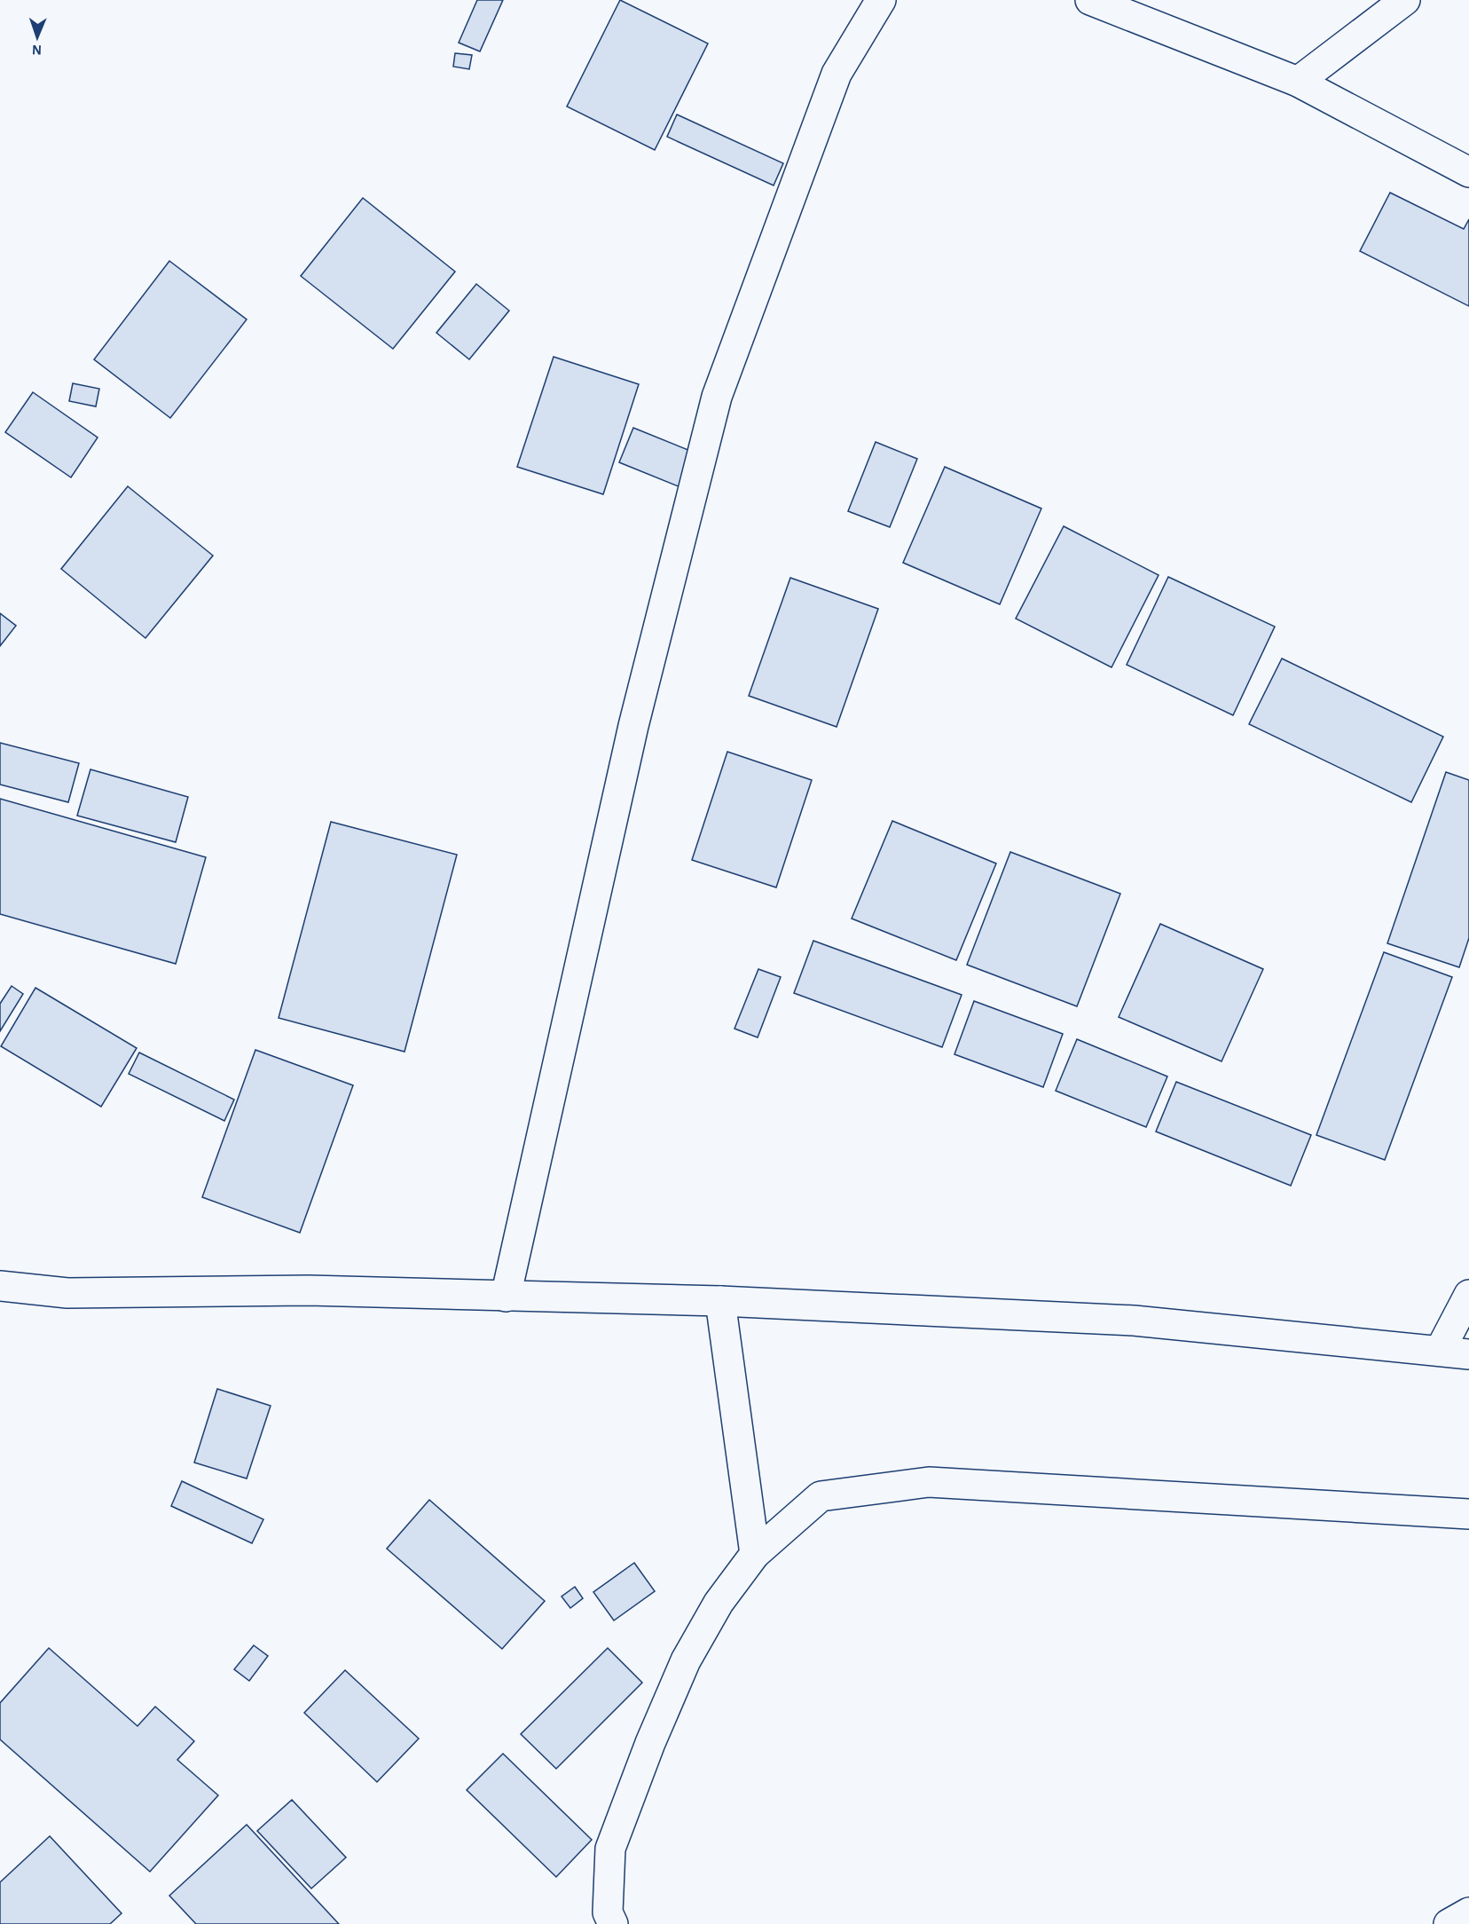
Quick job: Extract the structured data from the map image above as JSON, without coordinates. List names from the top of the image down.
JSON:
{
  "north": "bottom"
}
